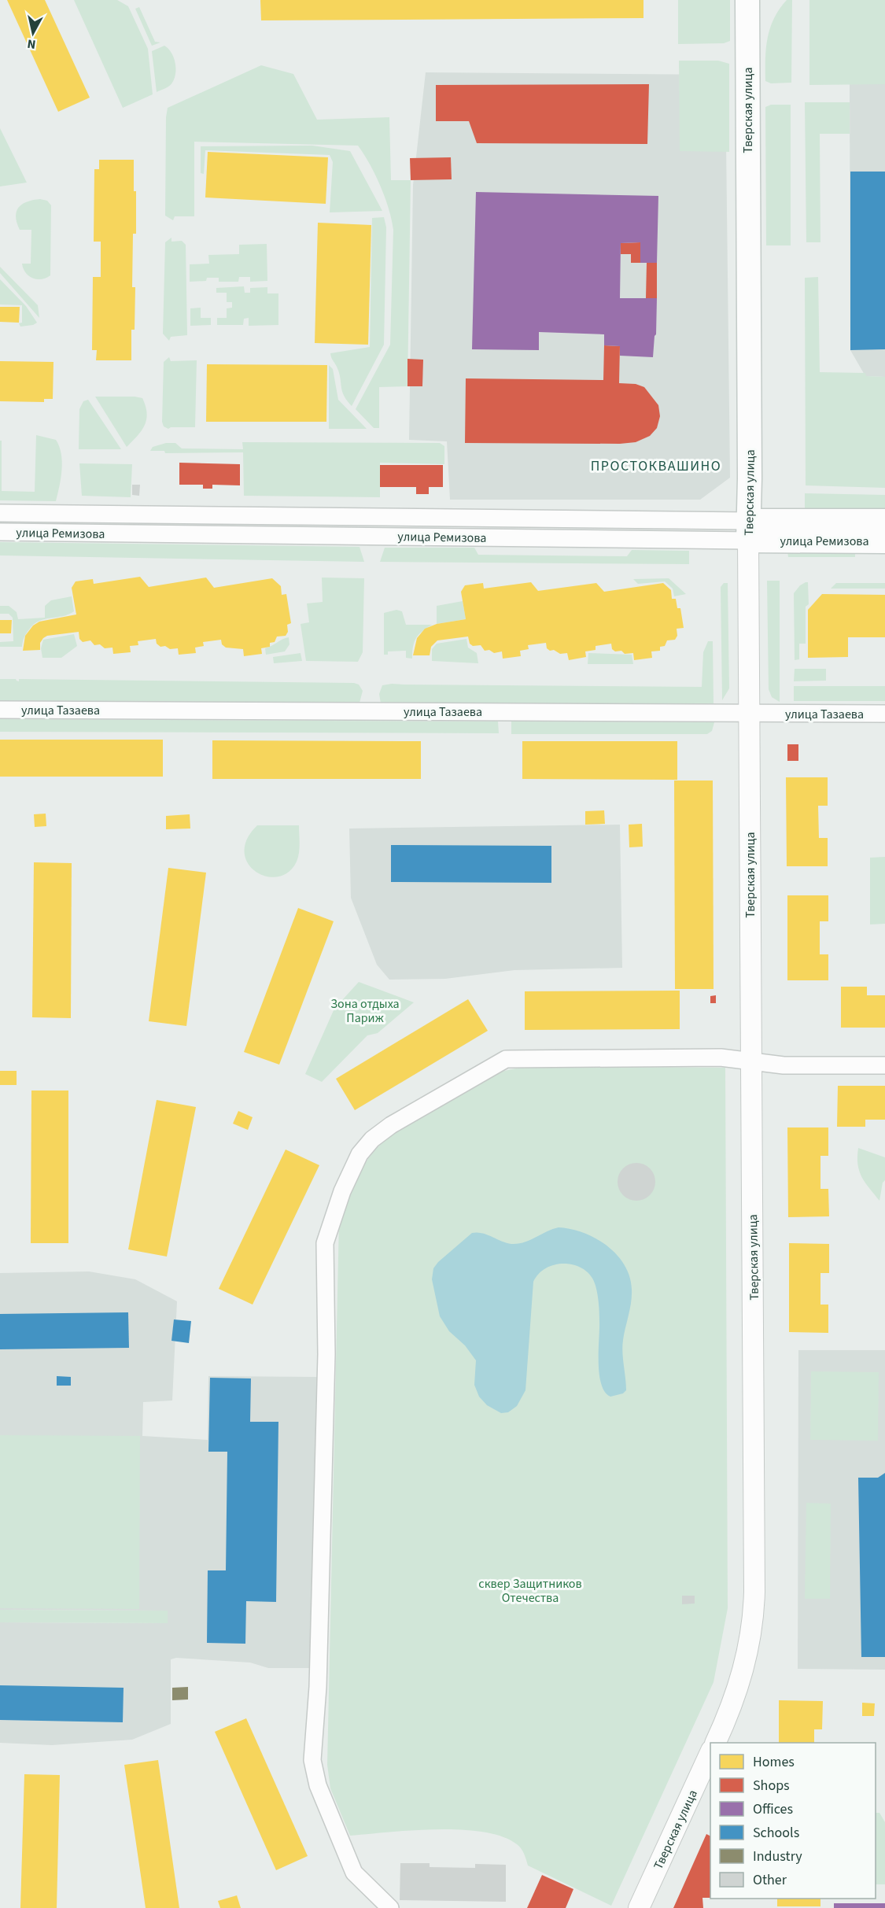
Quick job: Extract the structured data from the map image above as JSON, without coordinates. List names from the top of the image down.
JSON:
{
  "streets": {
    "main road": ["Тверская улица", "улица Ремизова"],
    "street": ["улица Тазаева"]
  },
  "crossings": [
    ["Тверская улица", "улица Ремизова"],
    ["Тверская улица", "улица Тазаева"]
  ],
  "districts": ["ПРОСТОКВАШИНО"],
  "parks": ["Зона отдыха Париж", "сквер Защитников Отечества"],
  "legend": [
    "Homes",
    "Shops",
    "Offices",
    "Schools",
    "Industry",
    "Other"
  ],
  "north": "bottom"
}
